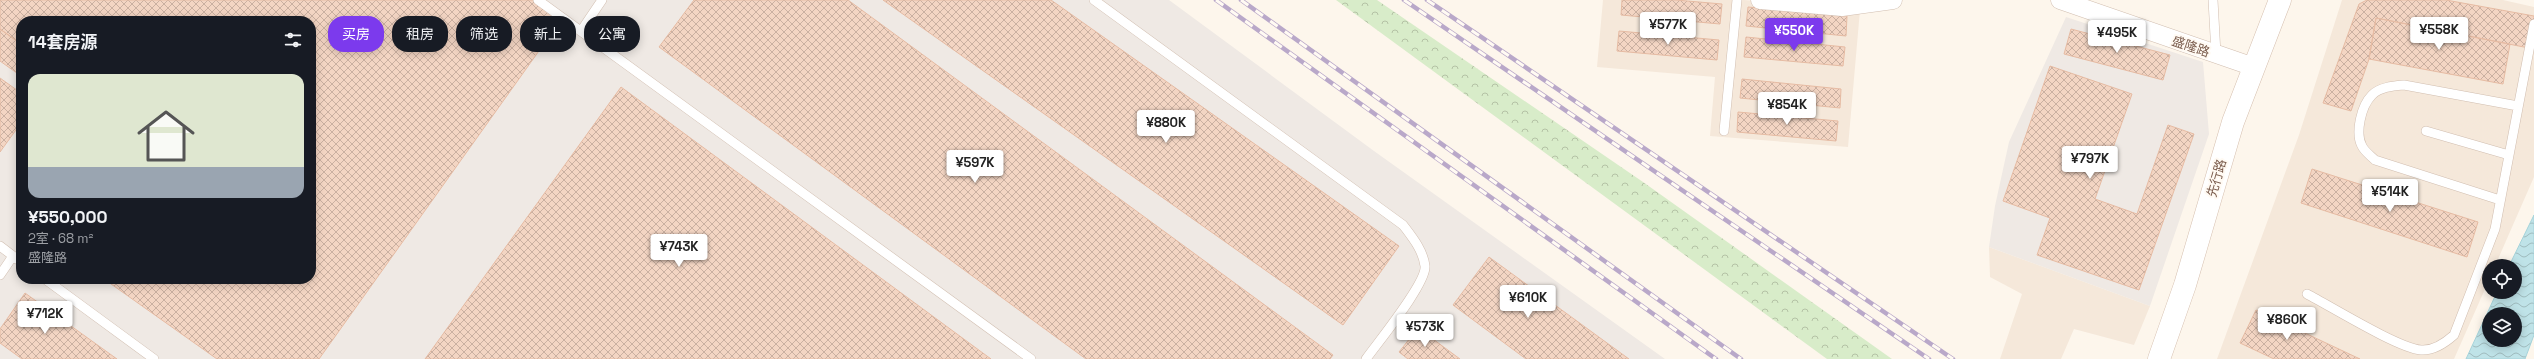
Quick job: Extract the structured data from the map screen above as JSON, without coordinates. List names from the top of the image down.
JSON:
{
  "streets": {
    "street": ["盛隆路", "先行路"]
  },
  "crossings": [
    ["盛隆路", "先行路"]
  ],
  "page": {
    "price": [
      "¥577K",
      "¥558K",
      "¥550K",
      "¥495K",
      "¥854K",
      "¥880K",
      "¥797K",
      "¥597K",
      "¥514K",
      "¥743K",
      "¥610K",
      "¥712K",
      "¥860K",
      "¥573K"
    ],
    "chip": [
      "买房",
      "租房",
      "筛选",
      "新上",
      "公寓"
    ],
    "heading": "14套房源",
    "list": [
      {
        "name": "¥550,000",
        "note": "2室 · 68 m² · 盛隆路"
      }
    ]
  }
}
